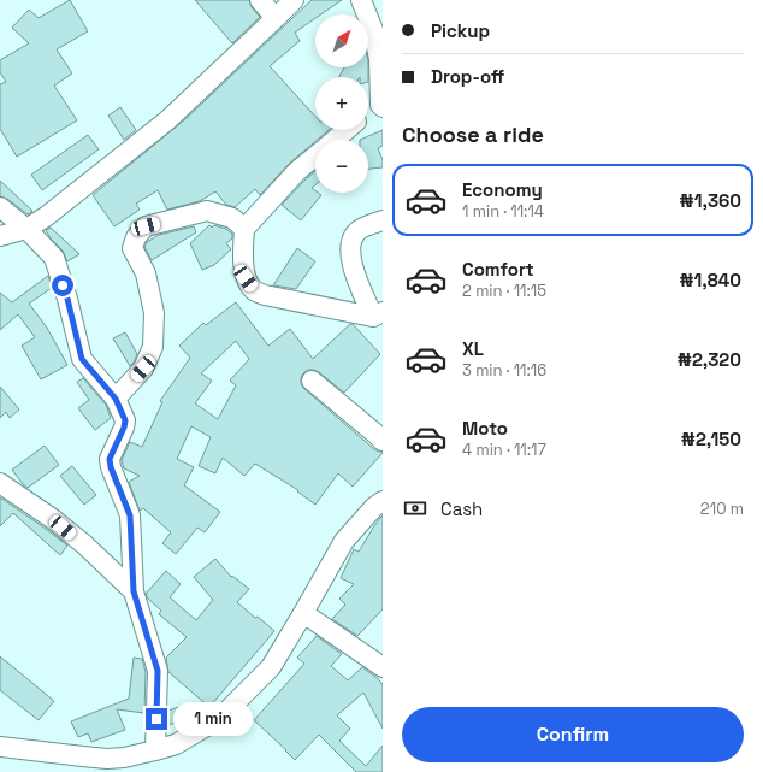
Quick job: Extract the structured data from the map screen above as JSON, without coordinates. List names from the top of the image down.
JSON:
{
  "north": "top right",
  "page": {
    "banner": ["Pickup", "Drop-off"],
    "map_buttons": ["+", "−"],
    "heading": "Choose a ride",
    "list": [
      {
        "name": "Economy",
        "note": "1 min · 11:14",
        "value": "₦1,360"
      },
      {
        "name": "Comfort",
        "note": "2 min · 11:15",
        "value": "₦1,840"
      },
      {
        "name": "XL",
        "note": "3 min · 11:16",
        "value": "₦2,320"
      },
      {
        "name": "Moto",
        "note": "4 min · 11:17",
        "value": "₦2,150"
      }
    ],
    "pay": ["Cash", "210 m"],
    "buttons": "Confirm",
    "bubble": "1 min"
  }
}
